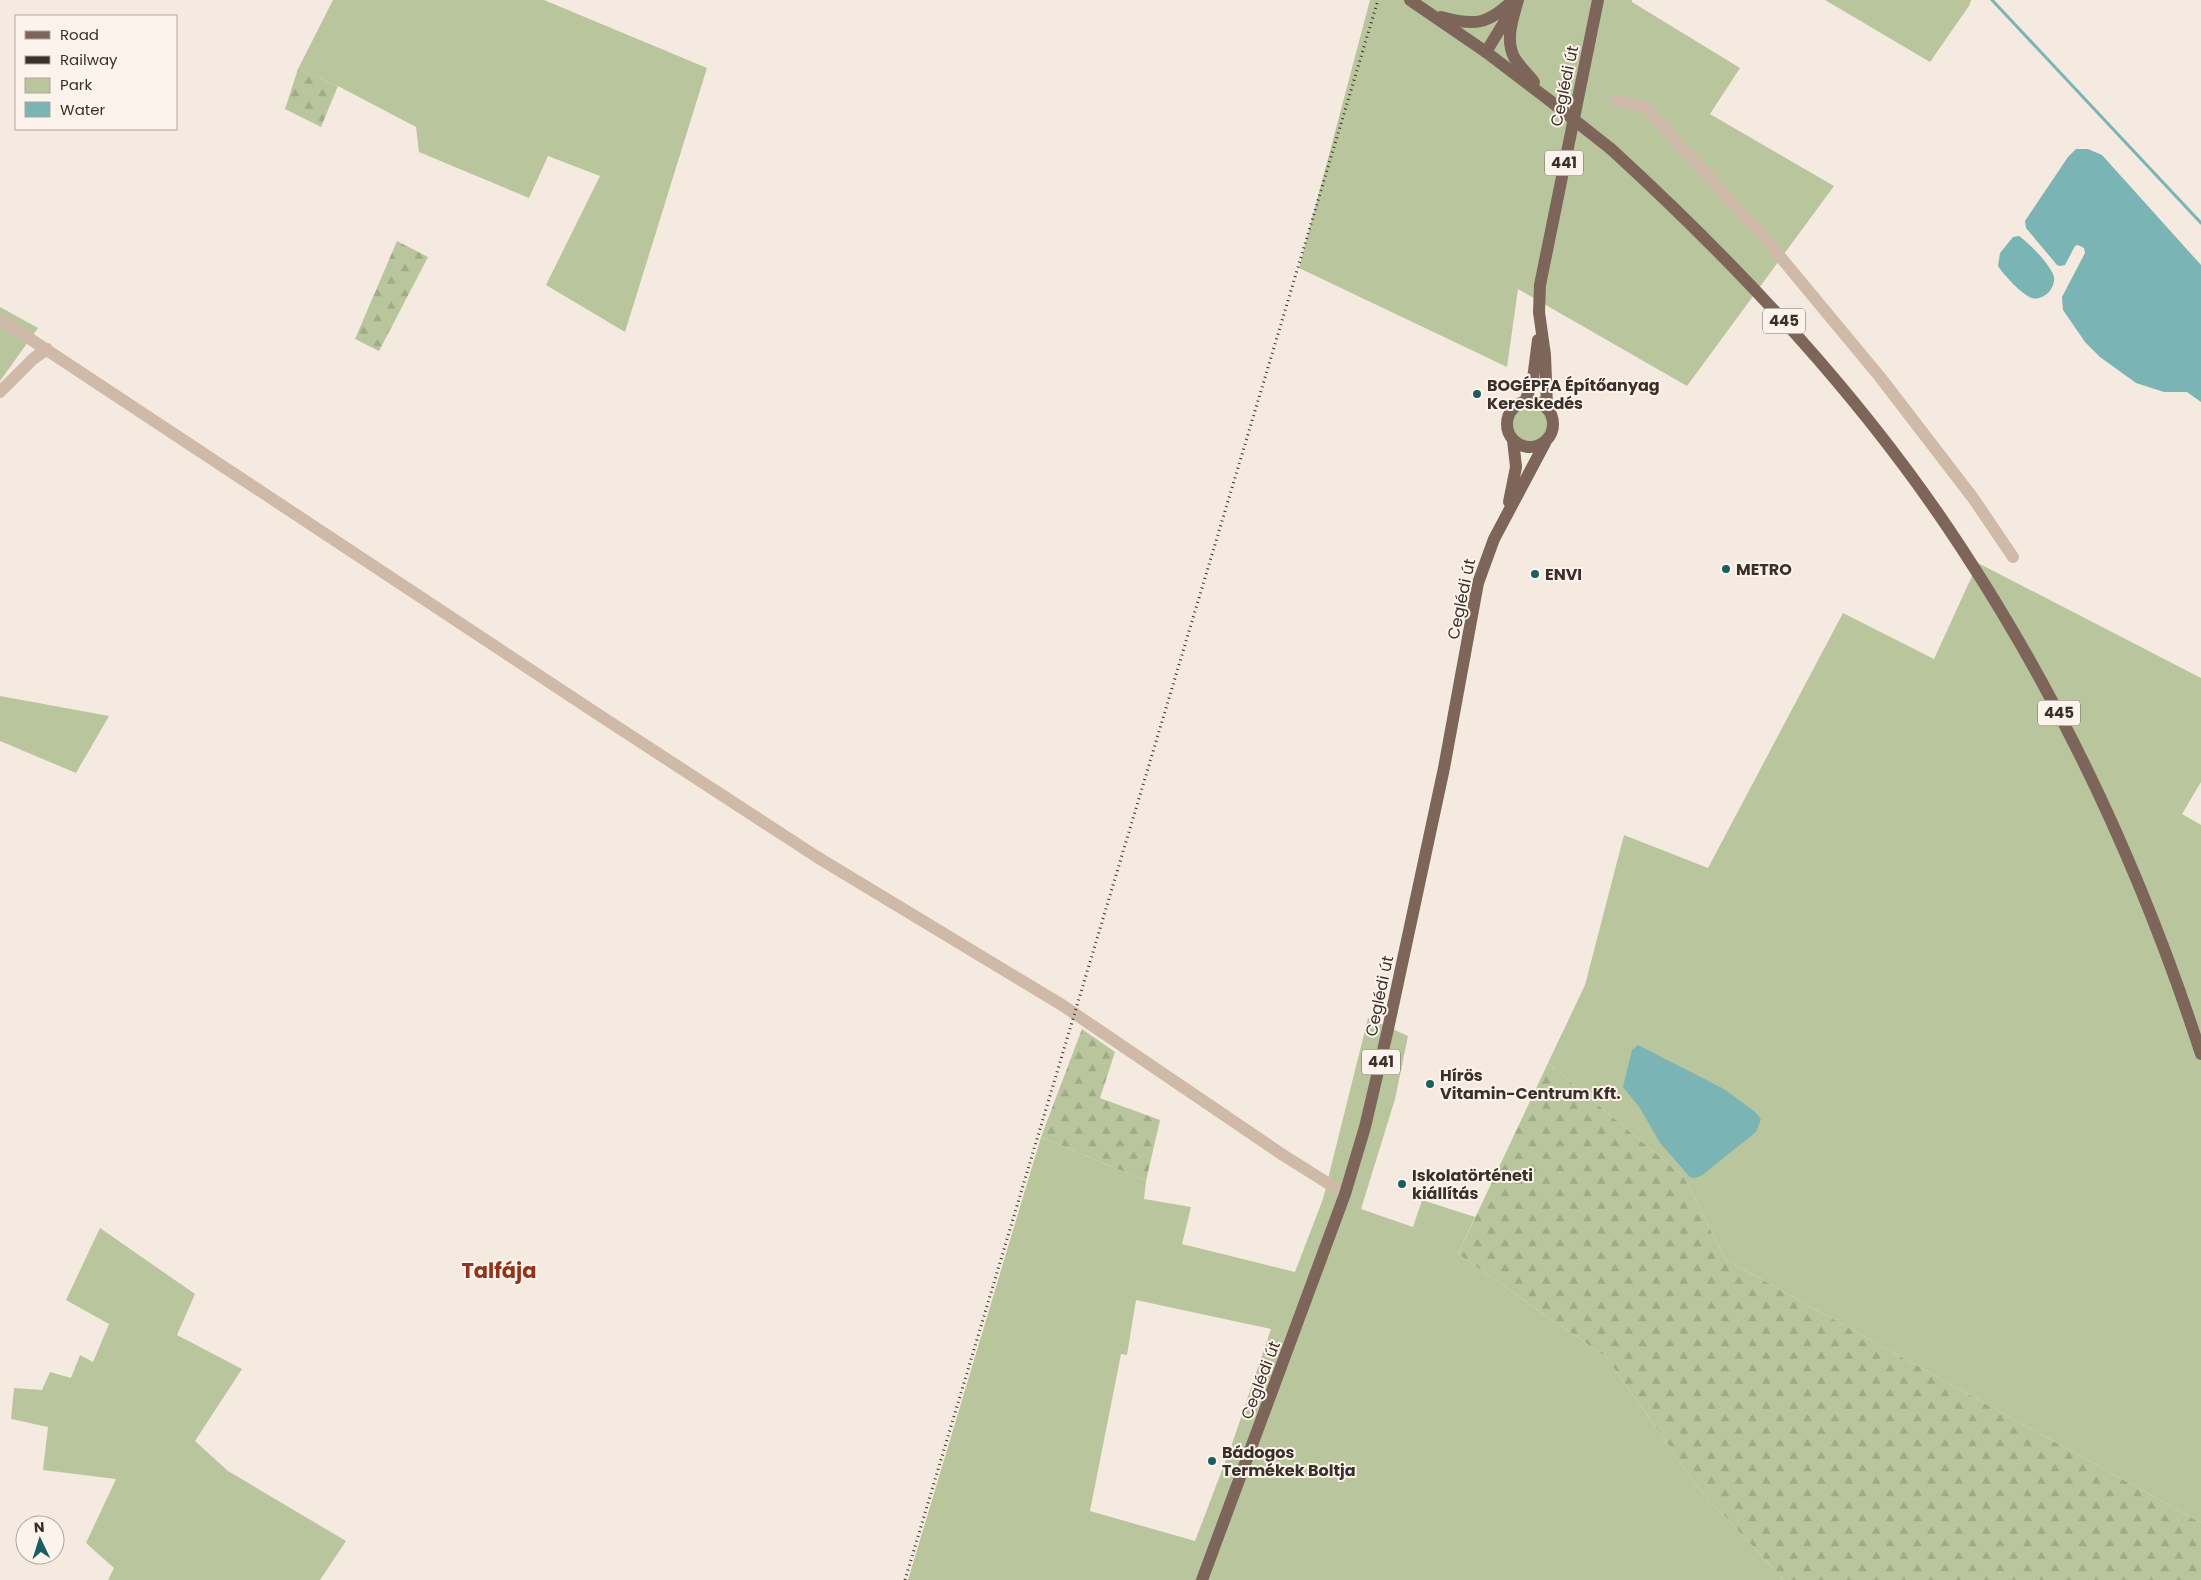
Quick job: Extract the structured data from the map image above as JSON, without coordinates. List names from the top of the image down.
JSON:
{
  "streets": {
    "main road": ["Ceglédi út", "441", "445"]
  },
  "crossings": [
    ["Ceglédi út", "441"]
  ],
  "districts": ["Talfája"],
  "places": [
    "BOGÉPFA Építőanyag Kereskedés",
    "METRO",
    "ENVI",
    "Hírös Vitamin-Centrum Kft.",
    "Iskolatörténeti kiállítás",
    "Bádogos Termékek Boltja"
  ],
  "legend": [
    "Road",
    "Railway",
    "Park",
    "Water"
  ],
  "north": "top"
}
